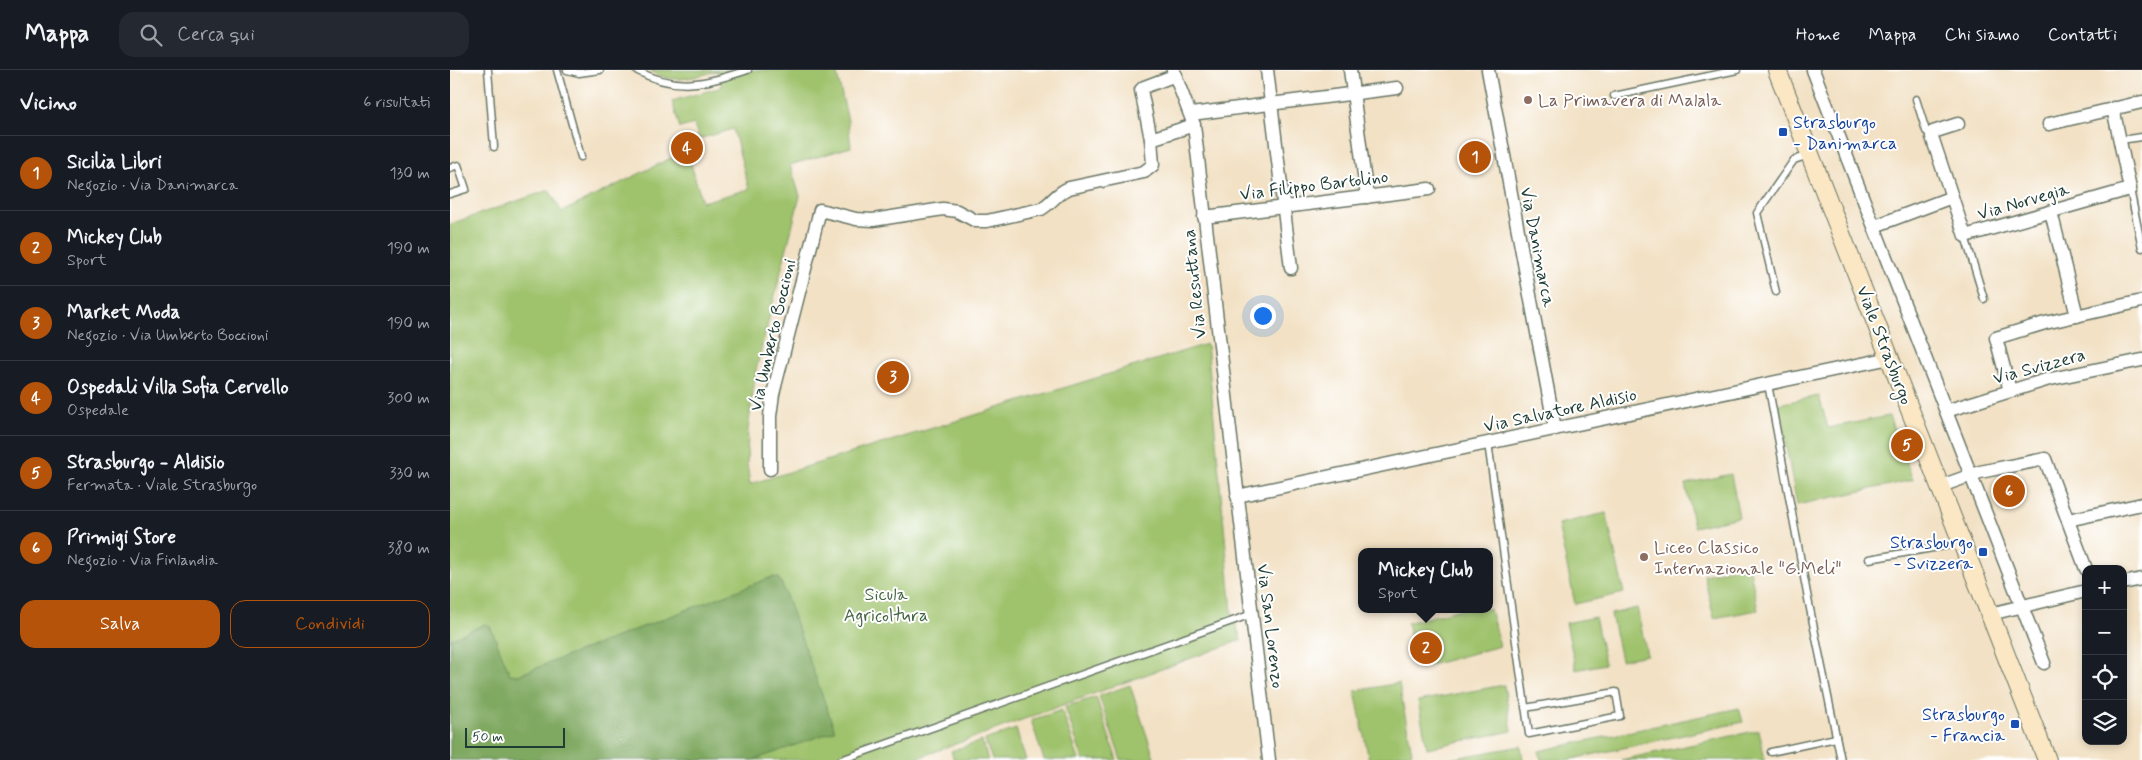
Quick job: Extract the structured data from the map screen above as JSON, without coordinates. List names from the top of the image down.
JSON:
{
  "streets": {
    "street": [
      "Via Filippo Bartolino",
      "Via Norvegia",
      "Via Danimarca",
      "Via Resuttana",
      "Via Umberto Boccioni",
      "Viale Strasburgo",
      "Via Svizzera",
      "Via Salvatore Aldisio",
      "Via San Lorenzo"
    ]
  },
  "crossings": [
    ["Via Filippo Bartolino", "Via Resuttana"],
    ["Via Norvegia", "Viale Strasburgo"],
    ["Via Danimarca", "Via Salvatore Aldisio"],
    ["Via Resuttana", "Via Salvatore Aldisio"],
    ["Via Resuttana", "Via San Lorenzo"],
    ["Viale Strasburgo", "Via Svizzera"],
    ["Viale Strasburgo", "Via Salvatore Aldisio"],
    ["Via Salvatore Aldisio", "Via San Lorenzo"]
  ],
  "parks": ["Sicula Agricoltura"],
  "places": {
    "other": ["La Primavera di Malala", "Liceo Classico Internazionale \"G.Meli\""],
    "transit": ["Strasburgo - Danimarca", "Strasburgo - Svizzera", "Strasburgo - Francia"]
  },
  "scale_bar": "50 m",
  "page": {
    "header": "Mappa",
    "search": "Cerca qui",
    "nav": [
      "Home",
      "Mappa",
      "Chi siamo",
      "Contatti"
    ],
    "heading": ["Vicino", "6 risultati"],
    "pins": [
      "4",
      "1",
      "3",
      "5",
      "6",
      "2"
    ],
    "list": [
      {
        "mark": "1",
        "name": "Sicilia Libri",
        "note": "Negozio · Via Danimarca",
        "value": "130 m"
      },
      {
        "mark": "2",
        "name": "Mickey Club",
        "note": "Sport",
        "value": "190 m"
      },
      {
        "mark": "3",
        "name": "Market Moda",
        "note": "Negozio · Via Umberto Boccioni",
        "value": "190 m"
      },
      {
        "mark": "4",
        "name": "Ospedali Villa Sofia Cervello",
        "note": "Ospedale",
        "value": "300 m"
      },
      {
        "mark": "5",
        "name": "Strasburgo - Aldisio",
        "note": "Fermata · Viale Strasburgo",
        "value": "330 m"
      },
      {
        "mark": "6",
        "name": "Primigi Store",
        "note": "Negozio · Via Finlandia",
        "value": "380 m"
      }
    ],
    "popup": ["Mickey Club", "Sport"],
    "map_buttons": ["+", "−"],
    "buttons": ["Salva", "Condividi"],
    "scale": "50 m"
  }
}
